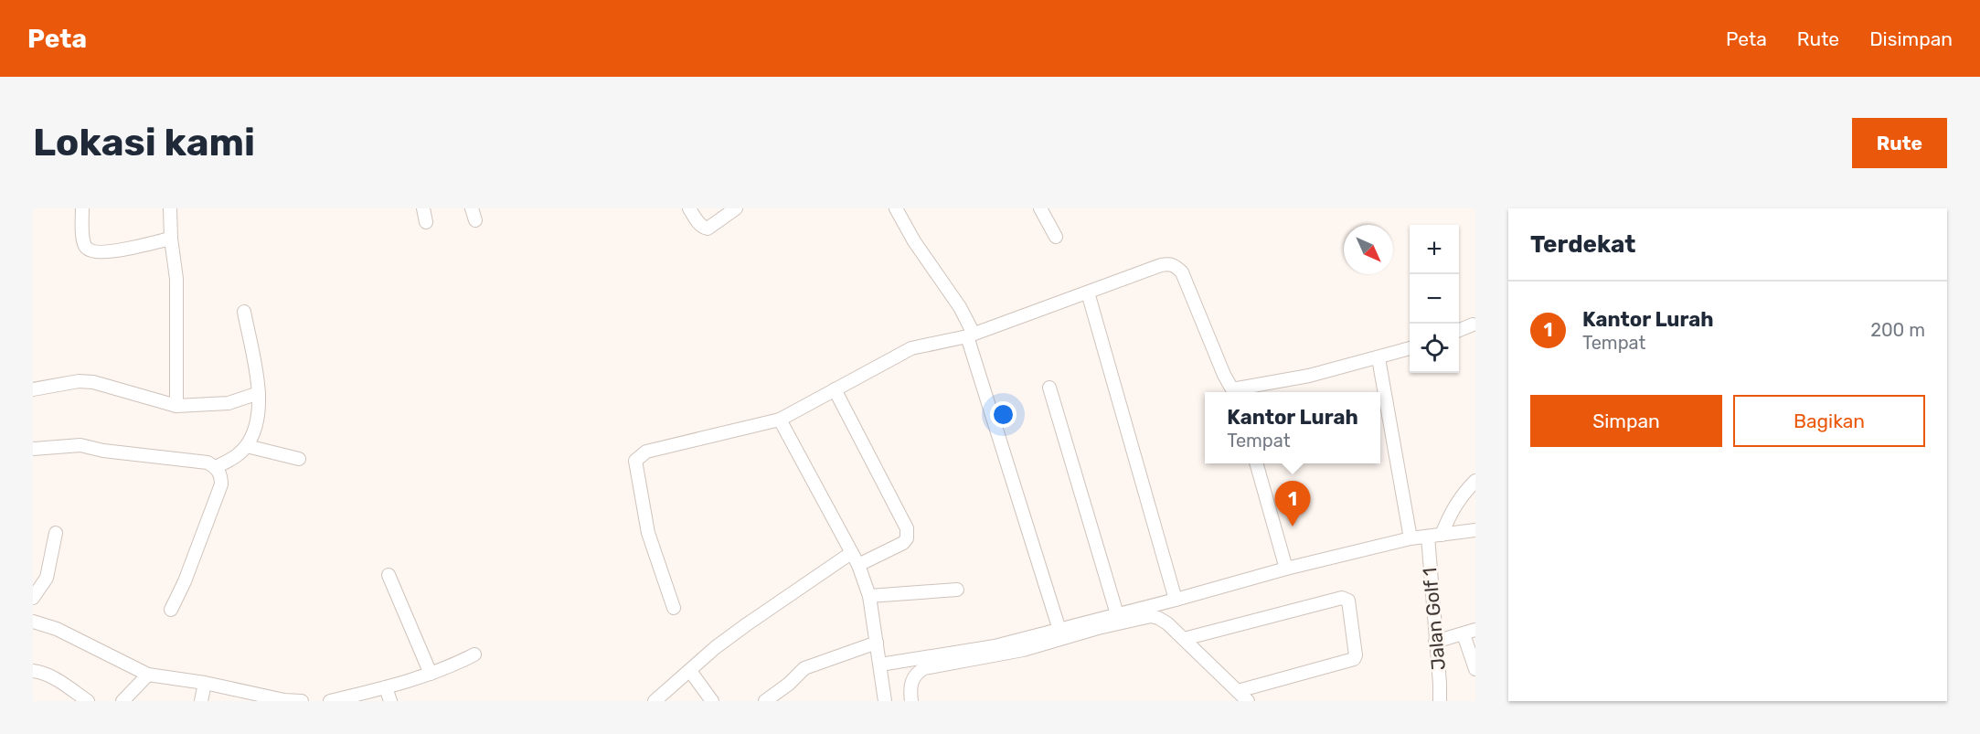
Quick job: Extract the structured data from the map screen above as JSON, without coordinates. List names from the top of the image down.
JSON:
{
  "streets": {
    "street": ["Jalan Golf 1"]
  },
  "north": "bottom right",
  "page": {
    "header": "Peta",
    "nav": ["Peta", "Rute", "Disimpan"],
    "buttons": [
      "Rute",
      ["Simpan", "Bagikan"]
    ],
    "title": "Lokasi kami",
    "heading": "Terdekat",
    "map_buttons": ["+", "−"],
    "list": [
      {
        "mark": "1",
        "name": "Kantor Lurah",
        "note": "Tempat",
        "value": "200 m"
      }
    ],
    "popup": ["Kantor Lurah", "Tempat"],
    "pins": "1"
  }
}
